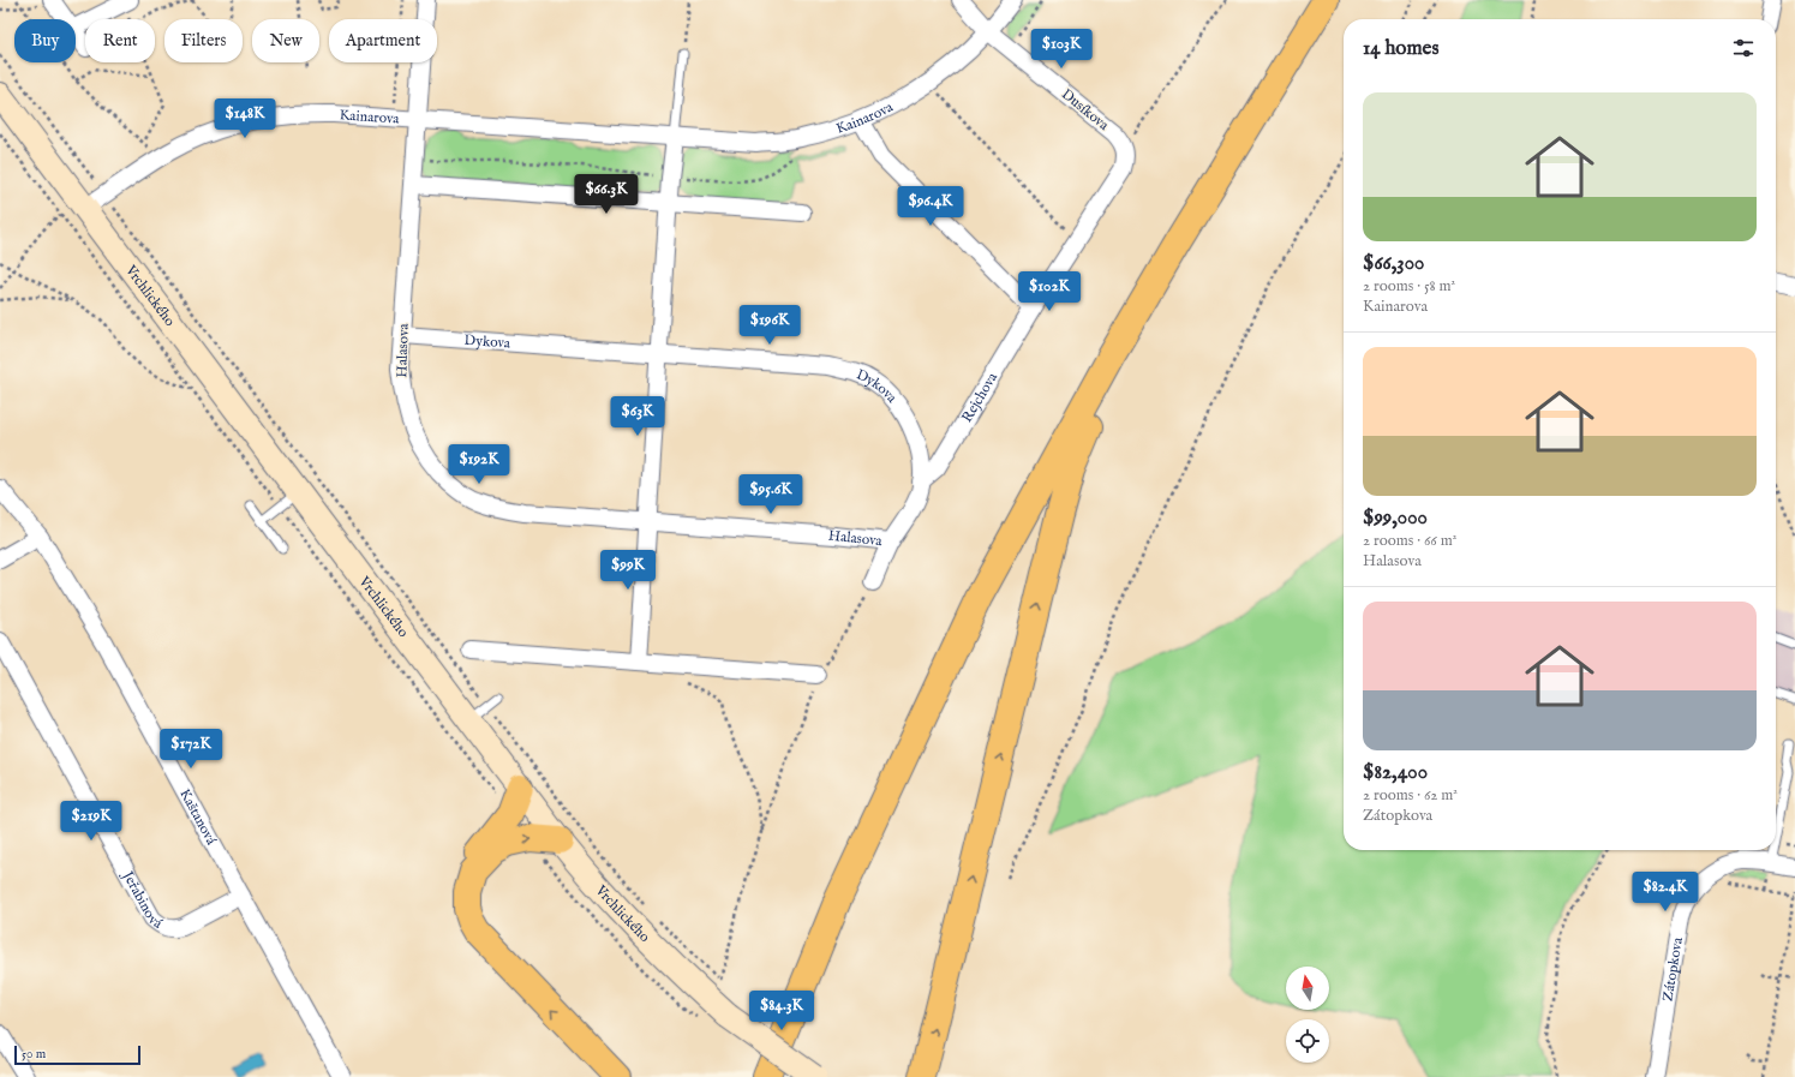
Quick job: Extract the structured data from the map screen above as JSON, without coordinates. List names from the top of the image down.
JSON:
{
  "streets": {
    "street": [
      "Dusíkova",
      "Kainarova",
      "Vrchlického",
      "Dykova",
      "Halasova",
      "Rejchova",
      "Kaštanová",
      "Jeřabinová",
      "Zátopkova"
    ]
  },
  "crossings": [
    ["Dusíkova", "Kainarova"],
    ["Dusíkova", "Rejchova"],
    ["Kainarova", "Vrchlického"],
    ["Kainarova", "Halasova"],
    ["Dykova", "Halasova"],
    ["Dykova", "Rejchova"],
    ["Kaštanová", "Jeřabinová"]
  ],
  "scale_bar": "50 m",
  "north": "top",
  "page": {
    "chip": [
      "Buy",
      "Rent",
      "Filters",
      "New",
      "Apartment"
    ],
    "heading": "14 homes",
    "price": [
      "$103K",
      "$148K",
      "$66.3K",
      "$96.4K",
      "$102K",
      "$196K",
      "$63K",
      "$192K",
      "$95.6K",
      "$99K",
      "$172K",
      "$219K",
      "$82.4K",
      "$84.3K"
    ],
    "list": [
      {
        "name": "$66,300",
        "note": "2 rooms · 58 m² · Kainarova"
      },
      {
        "name": "$99,000",
        "note": "2 rooms · 66 m² · Halasova"
      },
      {
        "name": "$82,400",
        "note": "2 rooms · 62 m² · Zátopkova"
      }
    ],
    "scale": "50 m"
  }
}
